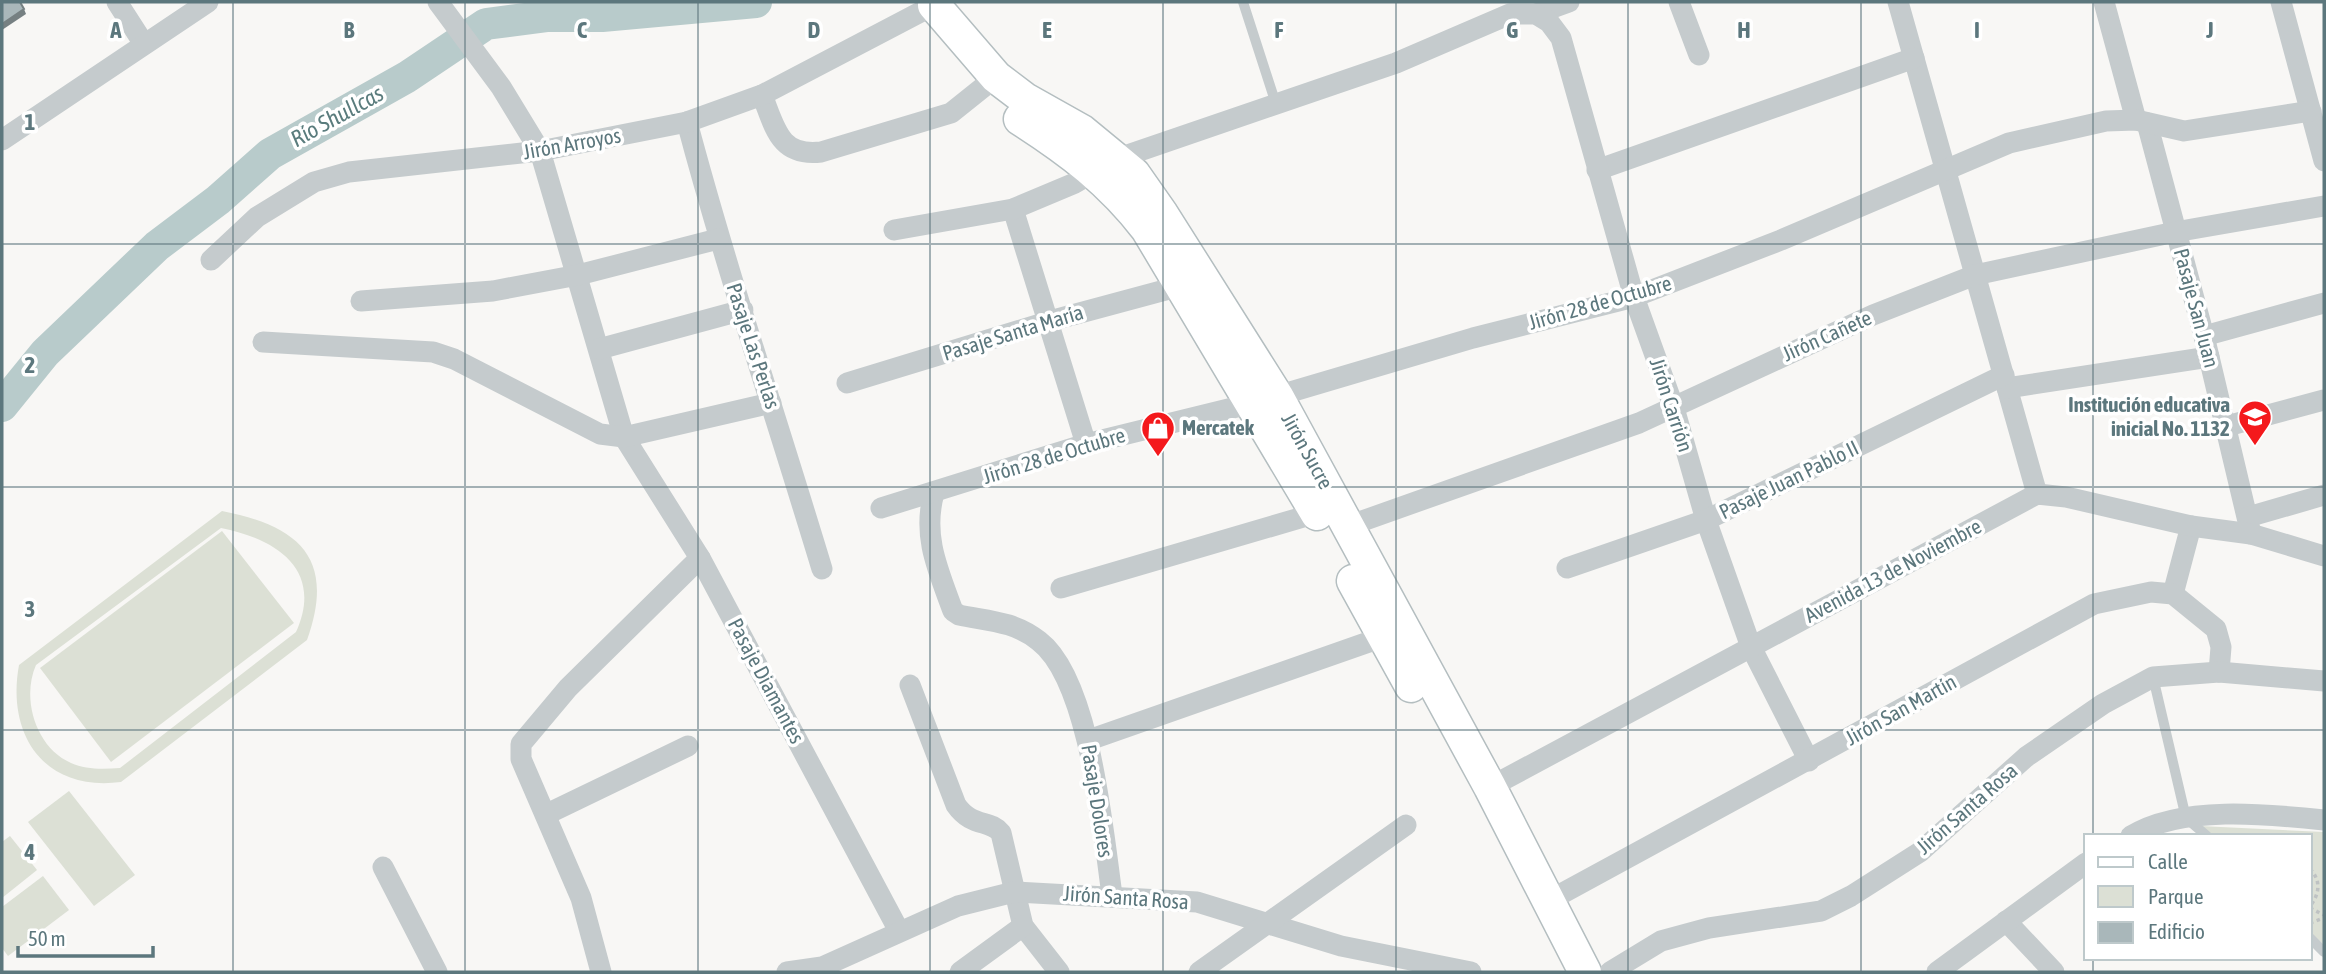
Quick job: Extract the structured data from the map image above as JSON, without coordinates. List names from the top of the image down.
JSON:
{
  "streets": {
    "street": [
      "Jirón Arroyos",
      "Jirón 28 de Octubre",
      "Pasaje San Juan",
      "Pasaje Santa María",
      "Jirón Cañete",
      "Pasaje Las Perlas",
      "Jirón Carrión",
      "Jirón Sucre",
      "Pasaje Juan Pablo II",
      "Avenida 13 de Noviembre",
      "Pasaje Diamantes",
      "Jirón San Martín",
      "Pasaje Dolores",
      "Jirón Santa Rosa"
    ]
  },
  "crossings": [
    ["Jirón Arroyos", "Pasaje Las Perlas"],
    ["Jirón Arroyos", "Jirón Sucre"],
    ["Jirón Arroyos", "Pasaje Diamantes"],
    ["Jirón 28 de Octubre", "Pasaje San Juan"],
    ["Jirón 28 de Octubre", "Jirón Carrión"],
    ["Jirón 28 de Octubre", "Jirón Sucre"],
    ["Jirón 28 de Octubre", "Pasaje Dolores"],
    ["Pasaje San Juan", "Jirón Cañete"],
    ["Pasaje San Juan", "Pasaje Juan Pablo II"],
    ["Pasaje Santa María", "Jirón Sucre"],
    ["Jirón Cañete", "Jirón Carrión"],
    ["Jirón Cañete", "Jirón Sucre"],
    ["Jirón Carrión", "Pasaje Juan Pablo II"],
    ["Jirón Carrión", "Avenida 13 de Noviembre"],
    ["Jirón Carrión", "Jirón San Martín"],
    ["Jirón Sucre", "Avenida 13 de Noviembre"],
    ["Jirón Sucre", "Jirón San Martín"],
    ["Pasaje Diamantes", "Jirón Santa Rosa"],
    ["Pasaje Dolores", "Jirón Santa Rosa"]
  ],
  "water": ["Río Shullcas"],
  "places": {
    "school or university": ["Institución educativa inicial No. 1132"],
    "shop": ["Mercatek"]
  },
  "legend": ["Calle", "Parque", "Edificio"],
  "scale_bar": "50 m",
  "grid": {
    "columns": [
      "A",
      "B",
      "C",
      "D",
      "E",
      "F",
      "G",
      "H",
      "I",
      "J"
    ],
    "rows": [
      "1",
      "2",
      "3",
      "4"
    ]
  }
}
